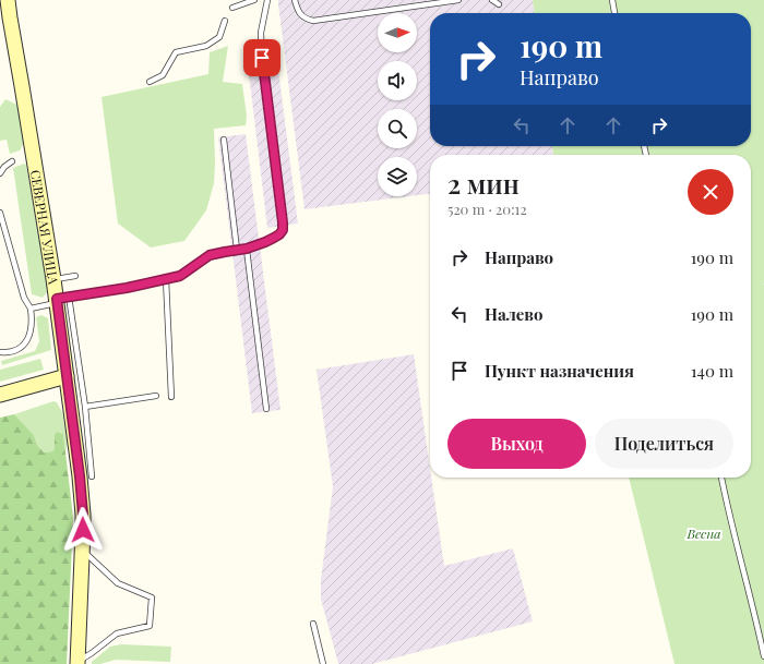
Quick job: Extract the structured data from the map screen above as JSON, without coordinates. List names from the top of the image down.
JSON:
{
  "streets": {
    "main road": ["СЕВЕРНАЯ УЛИЦА"]
  },
  "parks": ["Весна"],
  "north": "right",
  "page": {
    "turn": ["190 m", "Направо"],
    "heading": ["2 мин", "520 m · 20:12"],
    "list": [
      {
        "name": "Направо",
        "value": "190 m"
      },
      {
        "name": "Налево",
        "value": "190 m"
      },
      {
        "name": "Пункт назначения",
        "value": "140 m"
      }
    ],
    "buttons": ["Выход", "Поделиться"]
  }
}
